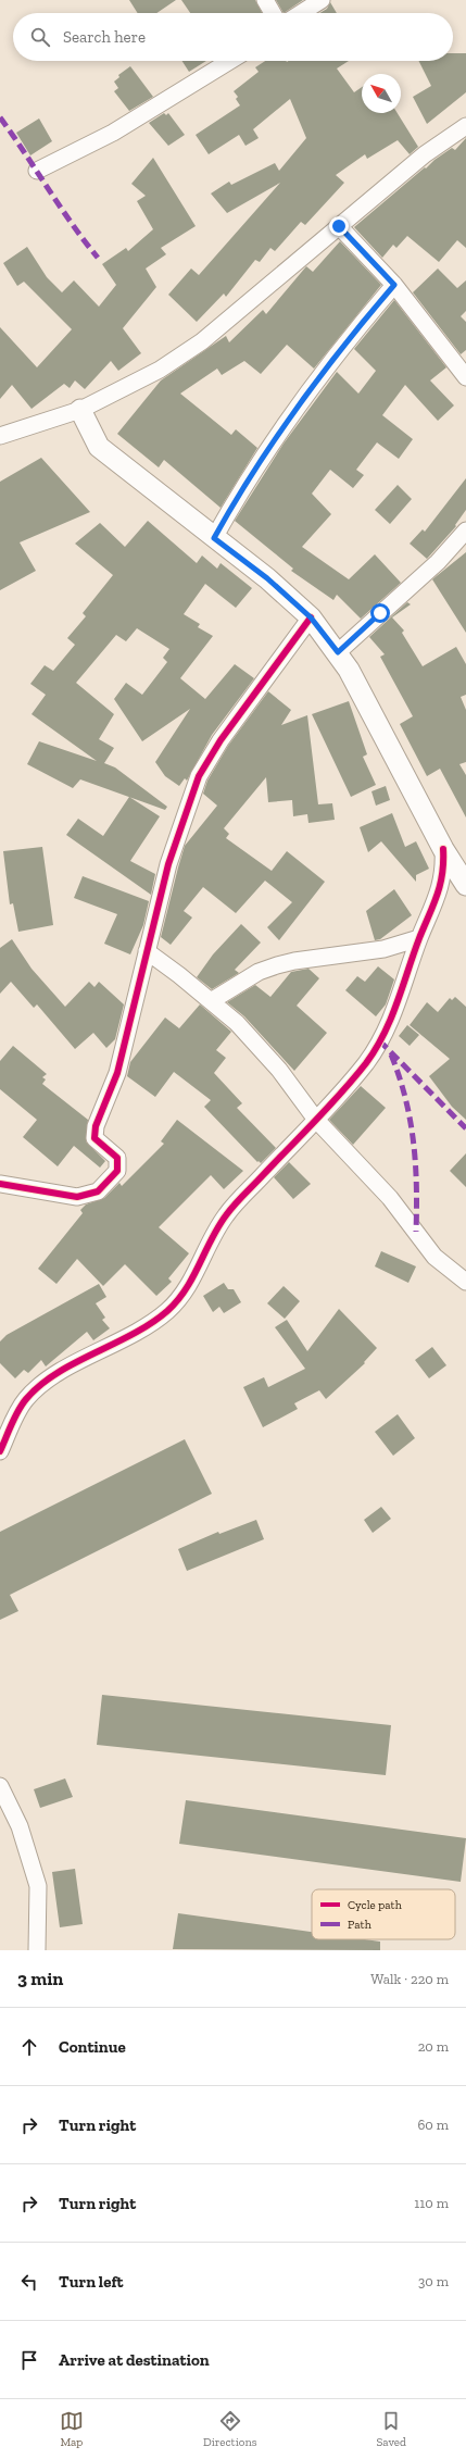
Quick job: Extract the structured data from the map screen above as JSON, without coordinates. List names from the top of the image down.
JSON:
{
  "legend": ["Cycle path", "Path"],
  "north": "top left",
  "page": {
    "search": "Search here",
    "heading": ["3 min", "Walk · 220 m"],
    "list": [
      ["Continue", "20 m"],
      ["Turn right", "60 m"],
      ["Turn right", "110 m"],
      ["Turn left", "30 m"],
      "Arrive at destination"
    ],
    "nav": ["Map", "Directions", "Saved"]
  }
}
